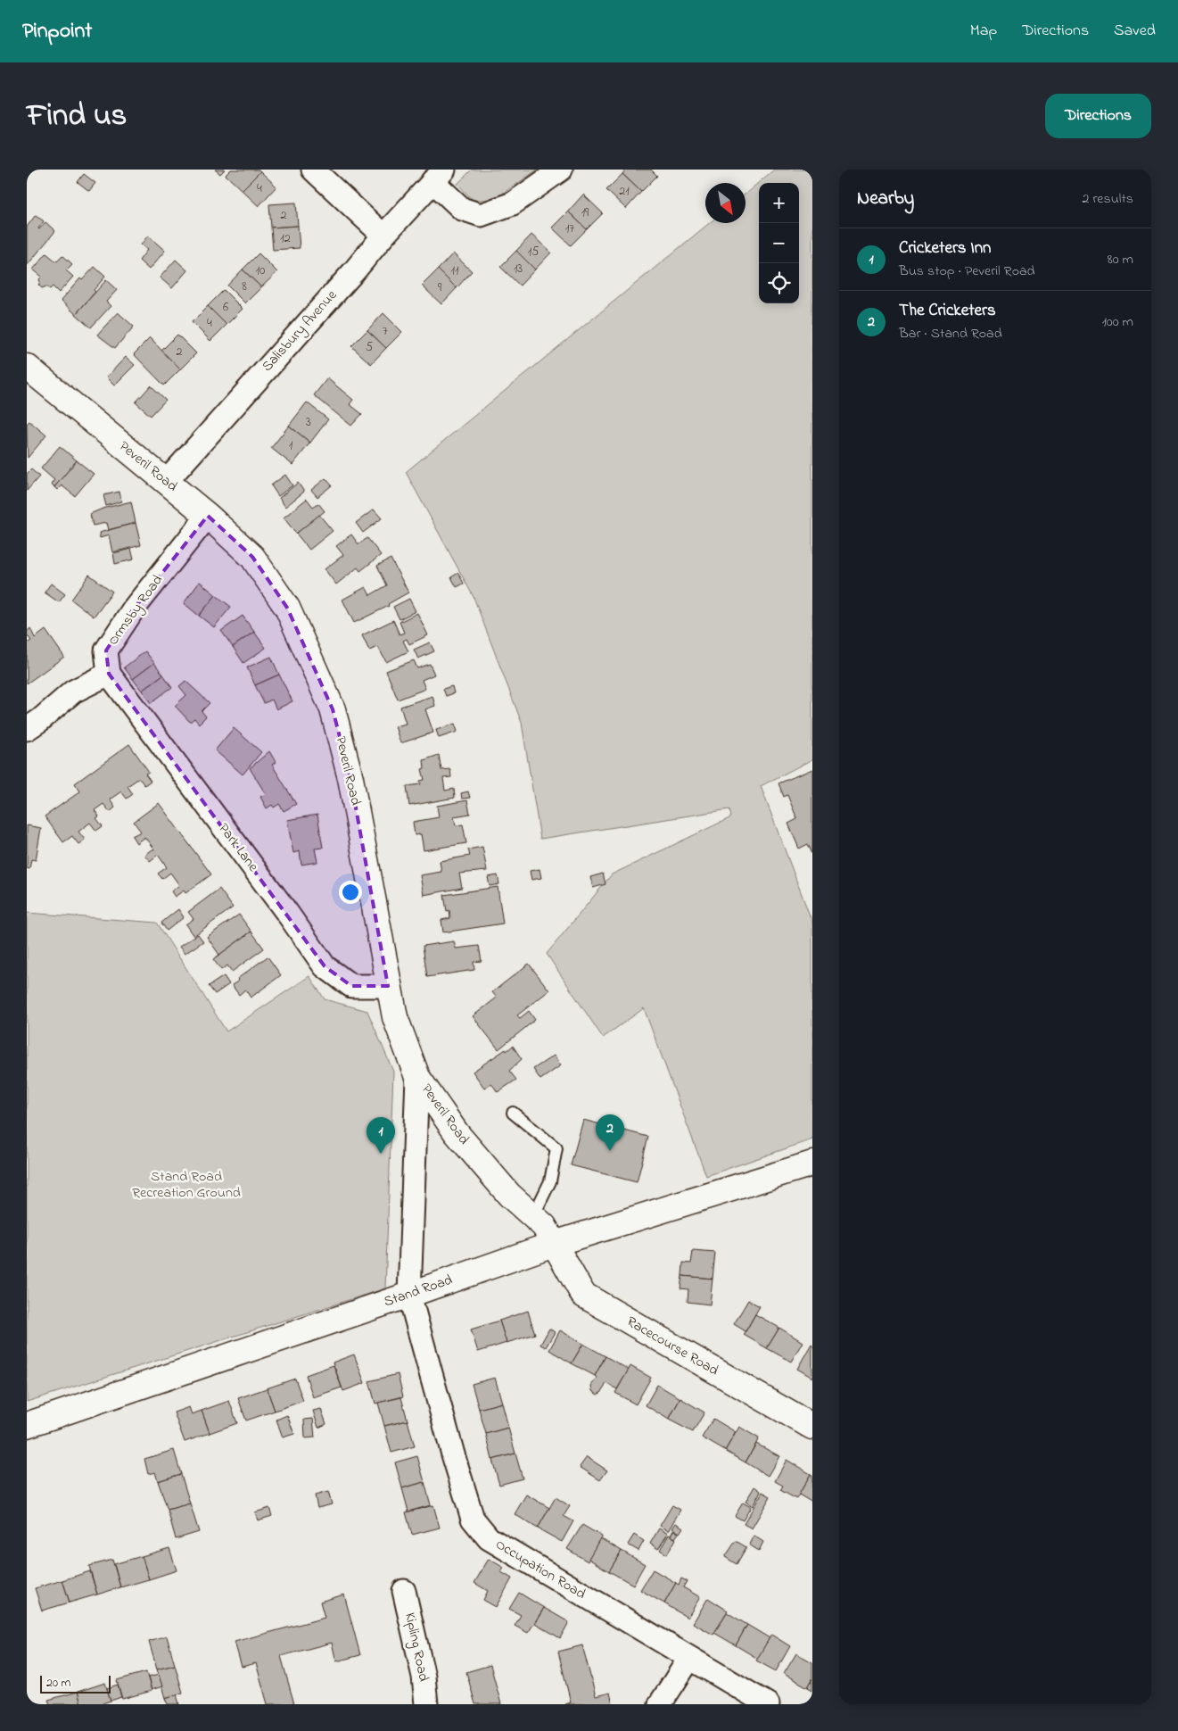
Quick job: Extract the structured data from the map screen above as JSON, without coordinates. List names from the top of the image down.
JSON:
{
  "streets": {
    "street": [
      "Salisbury Avenue",
      "Peveril Road",
      "Ormsby Road",
      "Park Lane",
      "Stand Road",
      "Racecourse Road",
      "Occupation Road",
      "Kipling Road"
    ]
  },
  "crossings": [
    ["Salisbury Avenue", "Peveril Road"],
    ["Peveril Road", "Ormsby Road"],
    ["Peveril Road", "Park Lane"],
    ["Peveril Road", "Stand Road"],
    ["Peveril Road", "Racecourse Road"],
    ["Peveril Road", "Occupation Road"],
    ["Ormsby Road", "Park Lane"],
    ["Stand Road", "Racecourse Road"],
    ["Stand Road", "Occupation Road"]
  ],
  "parks": ["Stand Road Recreation Ground"],
  "house_numbers": [
    "4",
    "21",
    "19",
    "2",
    "17",
    "12",
    "15",
    "13",
    "10",
    "11",
    "8",
    "9",
    "6",
    "4",
    "7",
    "5",
    "2",
    "3",
    "1"
  ],
  "scale_bar": "20 m",
  "north": "bottom right",
  "page": {
    "header": "Pinpoint",
    "nav": ["Map", "Directions", "Saved"],
    "title": "Find us",
    "buttons": "Directions",
    "heading": ["Nearby", "2 results"],
    "map_buttons": ["+", "−"],
    "list": [
      {
        "mark": "1",
        "name": "Cricketers Inn",
        "note": "Bus stop · Peveril Road",
        "value": "80 m"
      },
      {
        "mark": "2",
        "name": "The Cricketers",
        "note": "Bar · Stand Road",
        "value": "100 m"
      }
    ],
    "pins": ["2", "1"],
    "scale": "20 m"
  }
}
